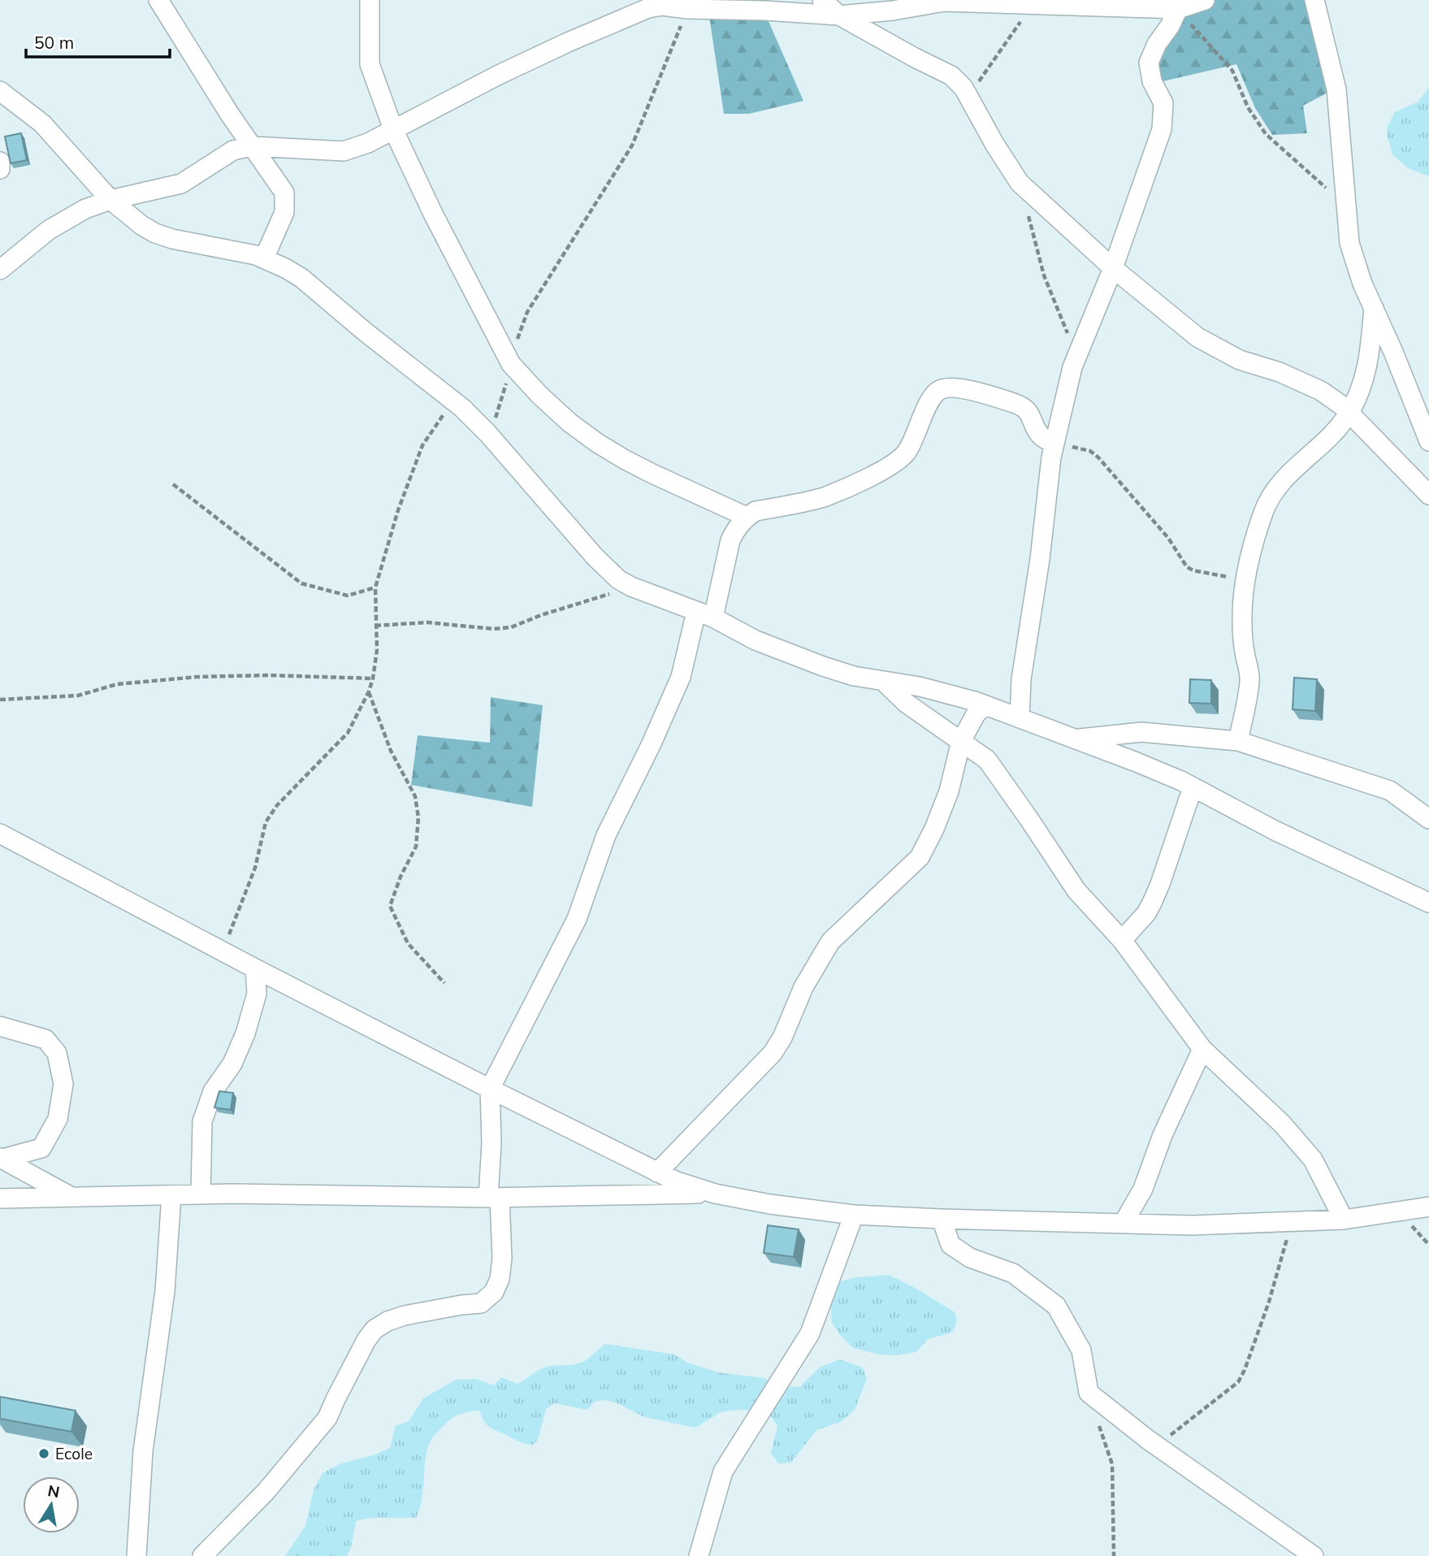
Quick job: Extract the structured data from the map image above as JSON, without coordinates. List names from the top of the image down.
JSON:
{
  "places": ["Ecole"],
  "scale_bar": "50 m",
  "north": "top"
}
